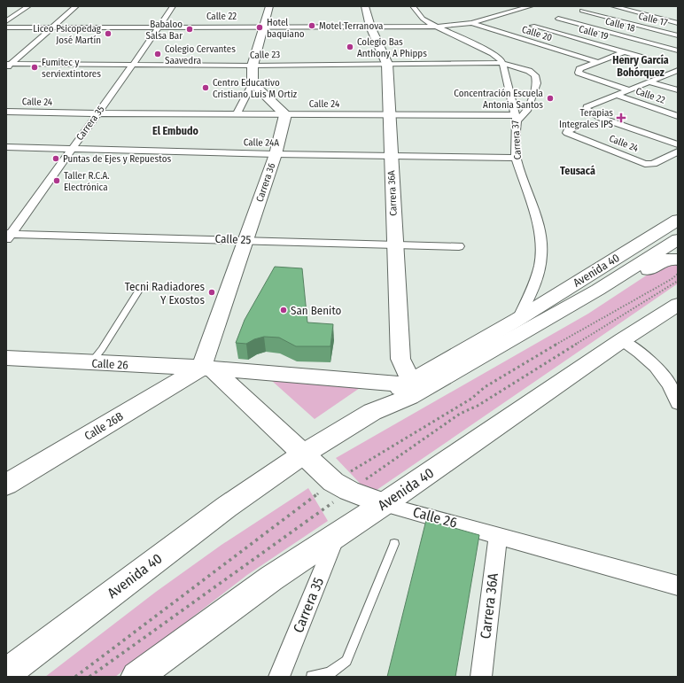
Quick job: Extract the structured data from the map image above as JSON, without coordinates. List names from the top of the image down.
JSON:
{
  "streets": {
    "main road": [
      "Carrera 36",
      "Carrera 36A",
      "Avenida 40",
      "Calle 26",
      "Calle 26B"
    ],
    "street": [
      "Calle 22",
      "Calle 17",
      "Calle 18",
      "Calle 19",
      "Calle 20",
      "Calle 23",
      "Calle 24",
      "Carrera 35",
      "Carrera 37",
      "Calle 24A",
      "Calle 25"
    ]
  },
  "crossings": [
    ["Calle 22", "Calle 20"],
    ["Calle 22", "Carrera 35"],
    ["Calle 22", "Carrera 36A"],
    ["Calle 17", "Calle 18"],
    ["Calle 23", "Carrera 35"],
    ["Calle 23", "Carrera 37"],
    ["Calle 23", "Carrera 36A"],
    ["Calle 24", "Carrera 35"],
    ["Calle 24", "Carrera 37"],
    ["Calle 24", "Carrera 36"],
    ["Calle 24", "Carrera 36A"],
    ["Carrera 35", "Calle 24A"],
    ["Carrera 35", "Calle 25"],
    ["Carrera 35", "Avenida 40"],
    ["Carrera 37", "Calle 24A"],
    ["Carrera 37", "Avenida 40"],
    ["Calle 24A", "Carrera 36"],
    ["Calle 24A", "Carrera 36A"],
    ["Carrera 36", "Calle 25"],
    ["Carrera 36", "Calle 26"],
    ["Carrera 36", "Calle 26B"],
    ["Carrera 36A", "Calle 25"],
    ["Carrera 36A", "Avenida 40"],
    ["Carrera 36A", "Calle 26"],
    ["Avenida 40", "Calle 26"],
    ["Calle 26", "Calle 26B"]
  ],
  "districts": ["Henry García Bohórquez", "El Embudo", "Teusacá"],
  "places": {
    "other": [
      "Motel Terranova",
      "Hotel baquiano",
      "Babaloo Salsa Bar",
      "Liceo Psicopedag José Martín",
      "Colegio Bas Anthony A Phipps",
      "Colegio Cervantes Saavedra",
      "Fumitec y serviextintores",
      "Centro Educativo Cristiano Luis M Ortiz",
      "Concentración Escuela Antonia Santos",
      "Puntas de Ejes y Repuestos",
      "Taller R.C.A. Electrónica",
      "Tecni Radiadores Y Exostos",
      "San Benito"
    ],
    "health": ["Terapias Integrales IPS"]
  }
}
